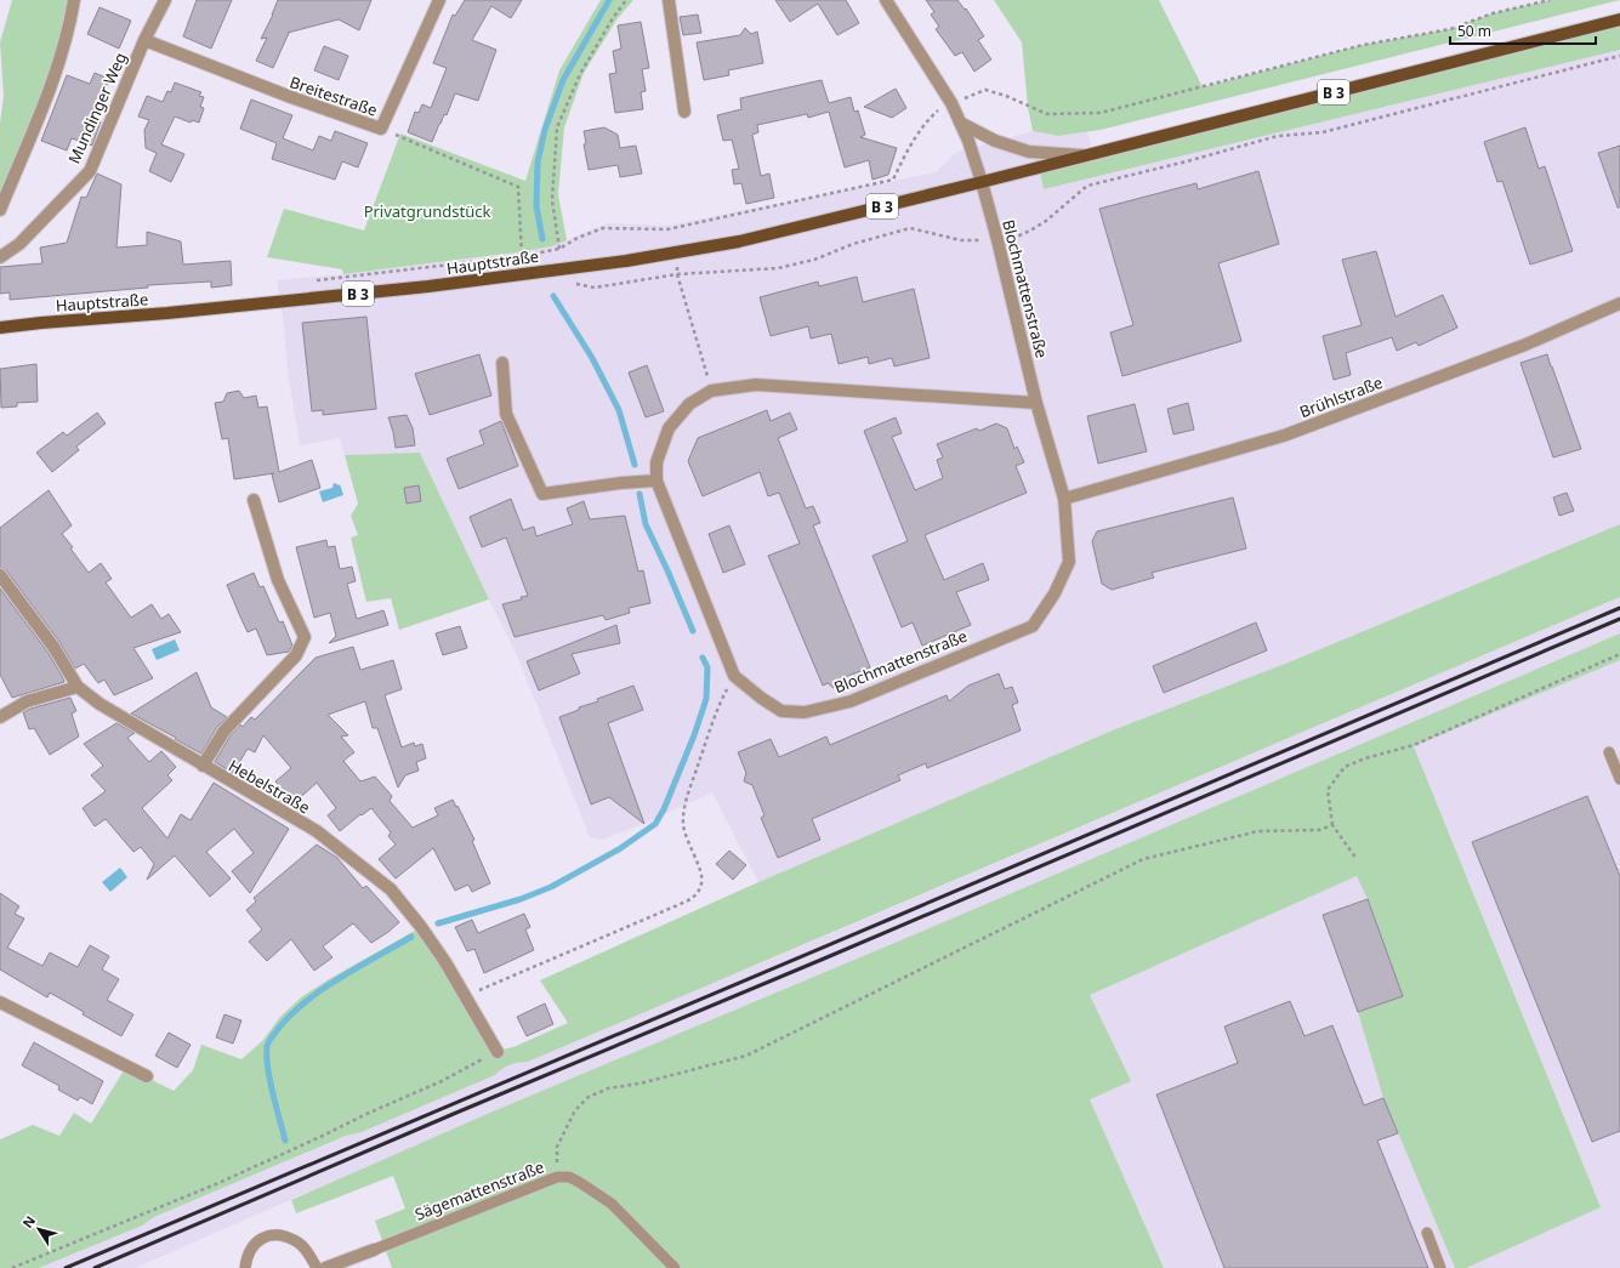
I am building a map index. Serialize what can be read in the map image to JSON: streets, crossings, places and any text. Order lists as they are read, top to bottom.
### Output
{
  "streets": {
    "main road": ["B 3", "Hauptstraße"],
    "street": [
      "Breitestraße",
      "Mundinger Weg",
      "Blochmattenstraße",
      "Brühlstraße",
      "Hebelstraße",
      "Sägemattenstraße"
    ]
  },
  "crossings": [
    ["B 3", "Hauptstraße"],
    ["B 3", "Blochmattenstraße"],
    ["Breitestraße", "Mundinger Weg"],
    ["Hauptstraße", "Blochmattenstraße"],
    ["Blochmattenstraße", "Brühlstraße"]
  ],
  "parks": ["Privatgrundstück"],
  "scale_bar": "50 m",
  "north": "top left"
}
